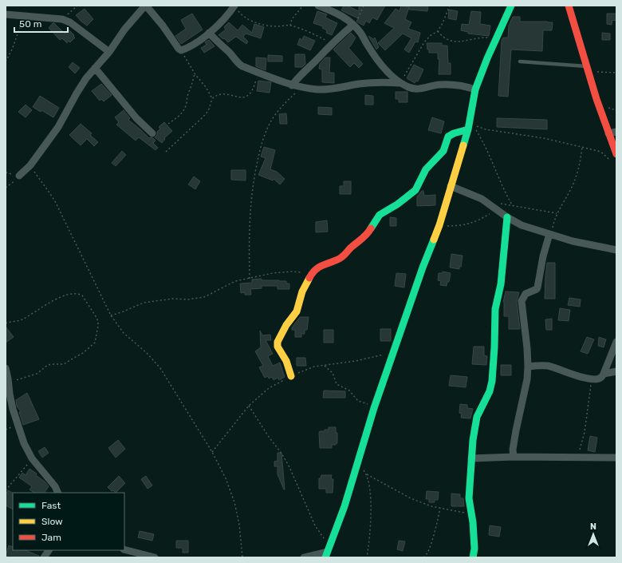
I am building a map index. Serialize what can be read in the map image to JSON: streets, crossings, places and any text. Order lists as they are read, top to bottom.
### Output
{
  "legend": ["Fast", "Slow", "Jam"],
  "scale_bar": "50 m",
  "north": "top"
}
